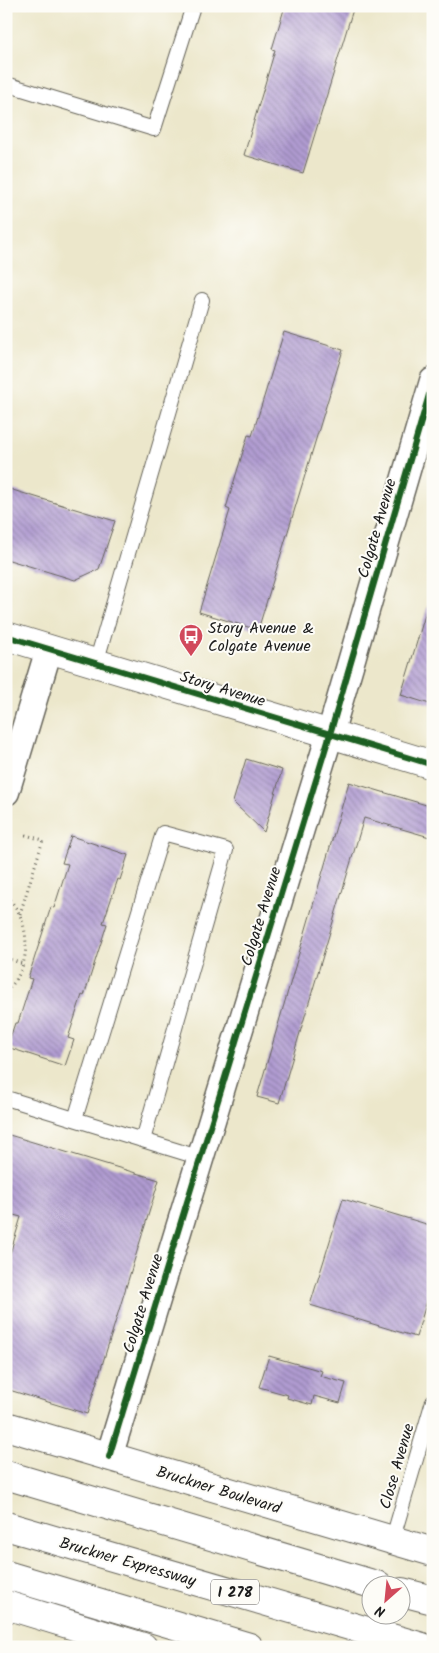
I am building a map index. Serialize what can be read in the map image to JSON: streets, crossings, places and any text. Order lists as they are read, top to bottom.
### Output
{
  "streets": {
    "main road": [
      "Story Avenue",
      "Bruckner Boulevard",
      "Bruckner Expressway",
      "I 278"
    ],
    "street": ["Colgate Avenue"],
    "lane": ["Close Avenue"]
  },
  "crossings": [
    ["Colgate Avenue", "Story Avenue"],
    ["Colgate Avenue", "Bruckner Boulevard"],
    ["Close Avenue", "Bruckner Boulevard"]
  ],
  "places": {
    "bus stop": ["Story Avenue & Colgate Avenue"]
  },
  "north": "bottom left"
}
